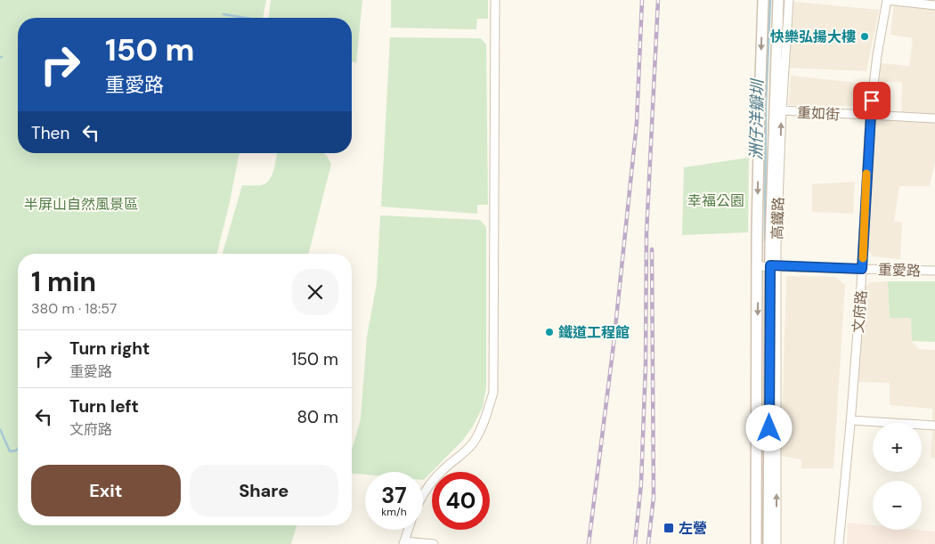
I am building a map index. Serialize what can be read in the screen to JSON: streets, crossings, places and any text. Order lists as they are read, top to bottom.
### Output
{
  "streets": {
    "street": [
      "重如街",
      "高鐵路",
      "重愛路",
      "文府路"
    ]
  },
  "crossings": [
    ["重如街", "高鐵路"],
    ["重如街", "文府路"],
    ["高鐵路", "重愛路"],
    ["重愛路", "文府路"]
  ],
  "water": ["洲仔洋瓣圳"],
  "parks": ["幸福公園", "半屏山自然風景區"],
  "places": {
    "other": ["快樂弘揚大樓", "鐵道工程館"],
    "transit": ["左營"]
  },
  "page": {
    "turn": ["150 m", "重愛路"],
    "then": "Then",
    "heading": ["1 min", "380 m · 18:57"],
    "list": [
      {
        "name": "Turn right",
        "note": "重愛路",
        "value": "150 m"
      },
      {
        "name": "Turn left",
        "note": "文府路",
        "value": "80 m"
      }
    ],
    "map_buttons": ["+", "−"],
    "buttons": ["Exit", "Share"],
    "speed": "37 km/h",
    "limit": "40"
  }
}
